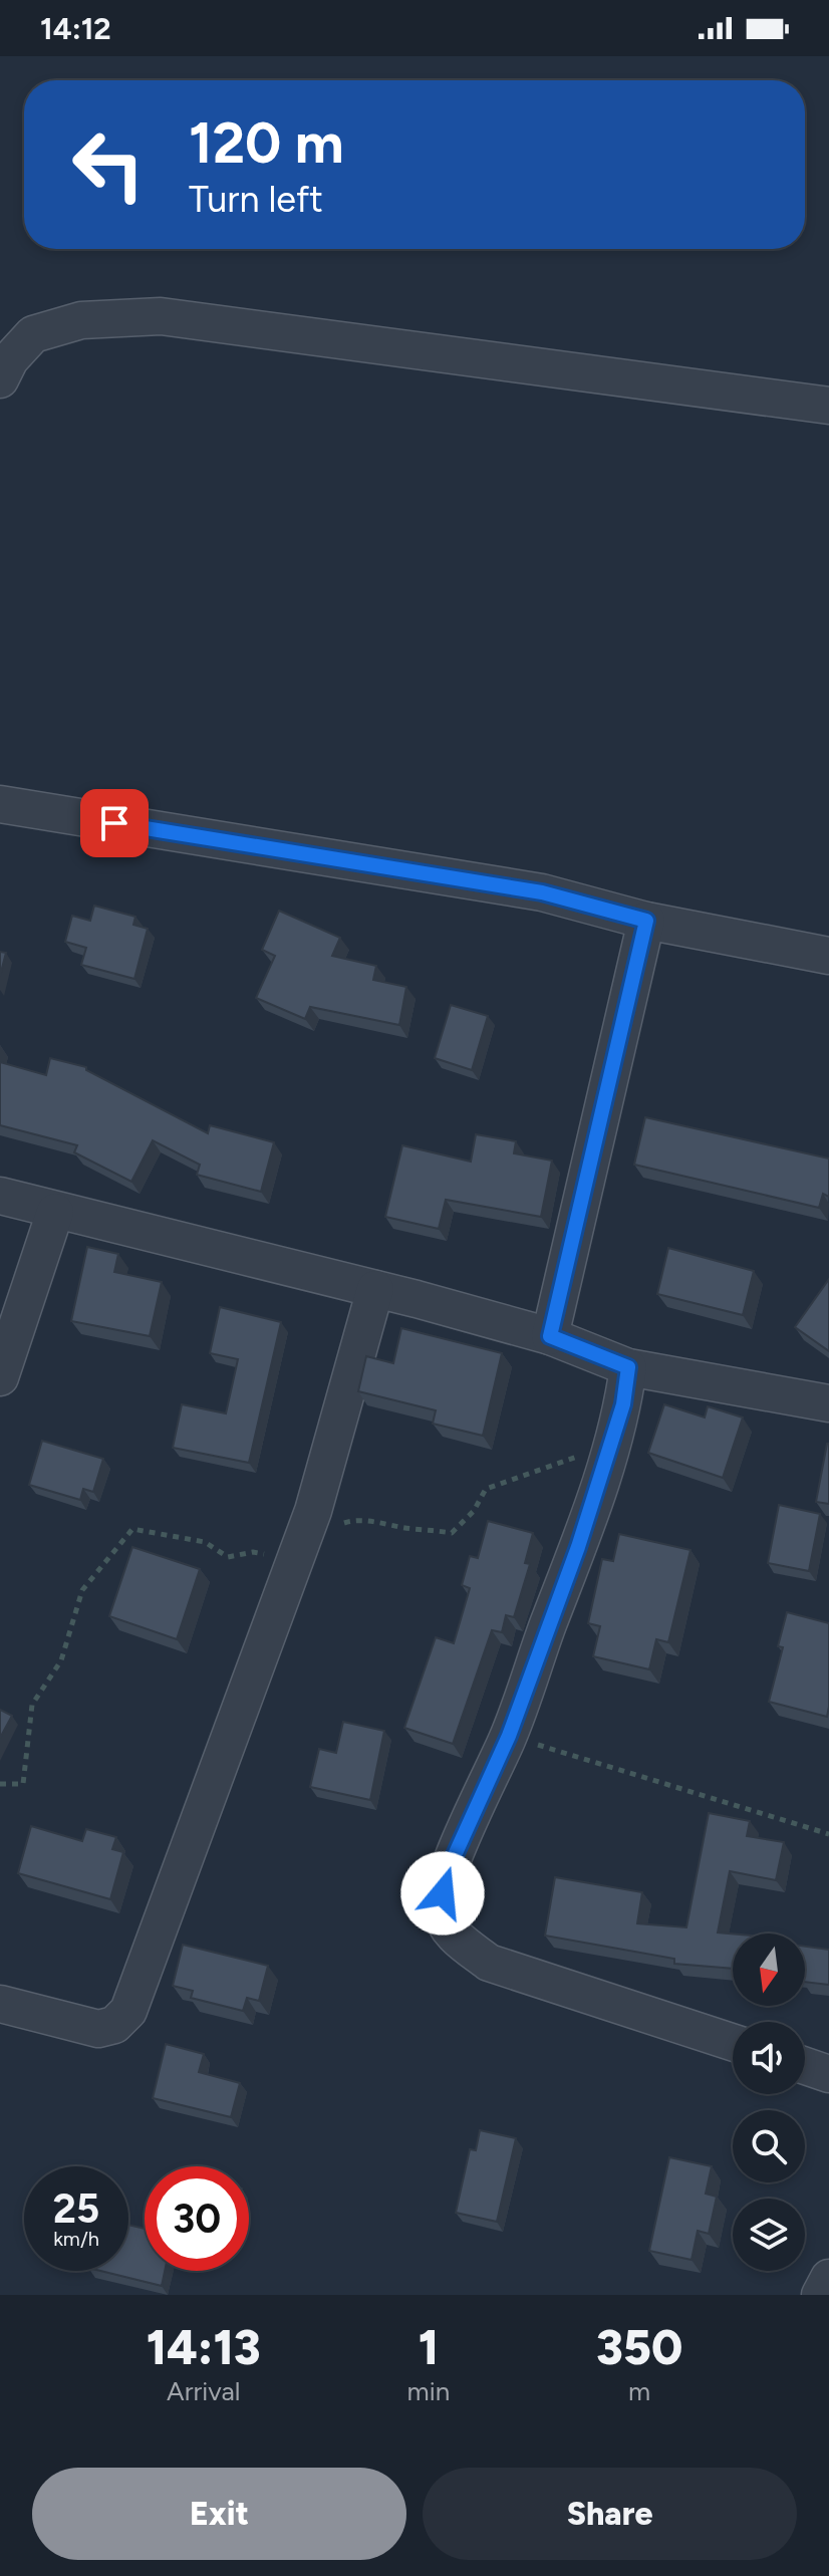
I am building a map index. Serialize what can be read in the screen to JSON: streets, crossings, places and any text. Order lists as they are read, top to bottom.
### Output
{
  "north": "bottom",
  "page": {
    "status": "14:12",
    "turn": ["120 m", "Turn left"],
    "speed": "25 km/h",
    "limit": "30",
    "eta": [
      "14:13",
      "Arrival",
      "1",
      "min",
      "350",
      "m"
    ],
    "buttons": ["Exit", "Share"]
  }
}
